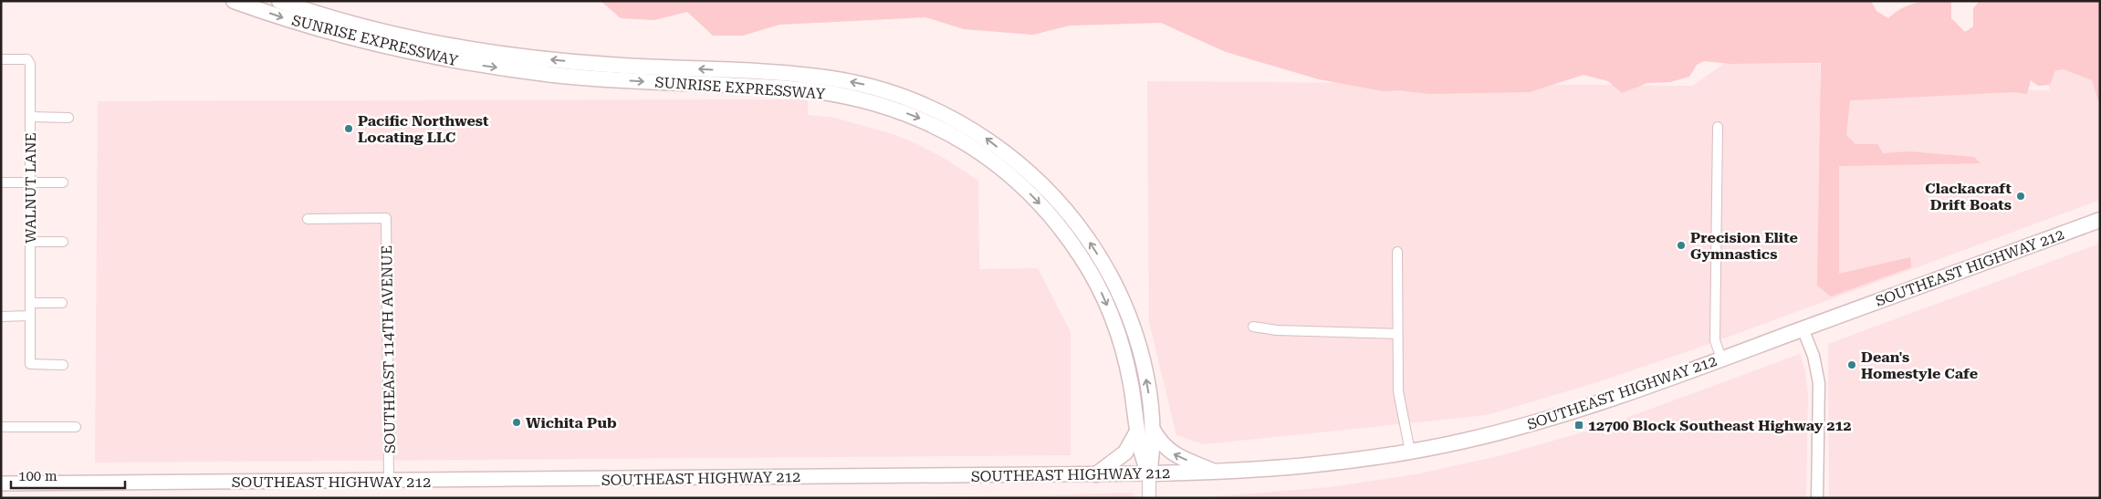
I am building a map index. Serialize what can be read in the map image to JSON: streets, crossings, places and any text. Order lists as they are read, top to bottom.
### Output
{
  "streets": {
    "highway": ["SUNRISE EXPRESSWAY", "SOUTHEAST HIGHWAY 212"],
    "street": ["WALNUT LANE", "SOUTHEAST 114TH AVENUE"]
  },
  "crossings": [
    ["SUNRISE EXPRESSWAY", "SOUTHEAST HIGHWAY 212"],
    ["SOUTHEAST HIGHWAY 212", "SOUTHEAST 114TH AVENUE"]
  ],
  "places": {
    "other": [
      "Pacific Northwest Locating LLC",
      "Clackacraft Drift Boats",
      "Precision Elite Gymnastics",
      "Dean's Homestyle Cafe",
      "Wichita Pub"
    ],
    "transit": ["12700 Block Southeast Highway 212"]
  },
  "scale_bar": "100 m"
}
